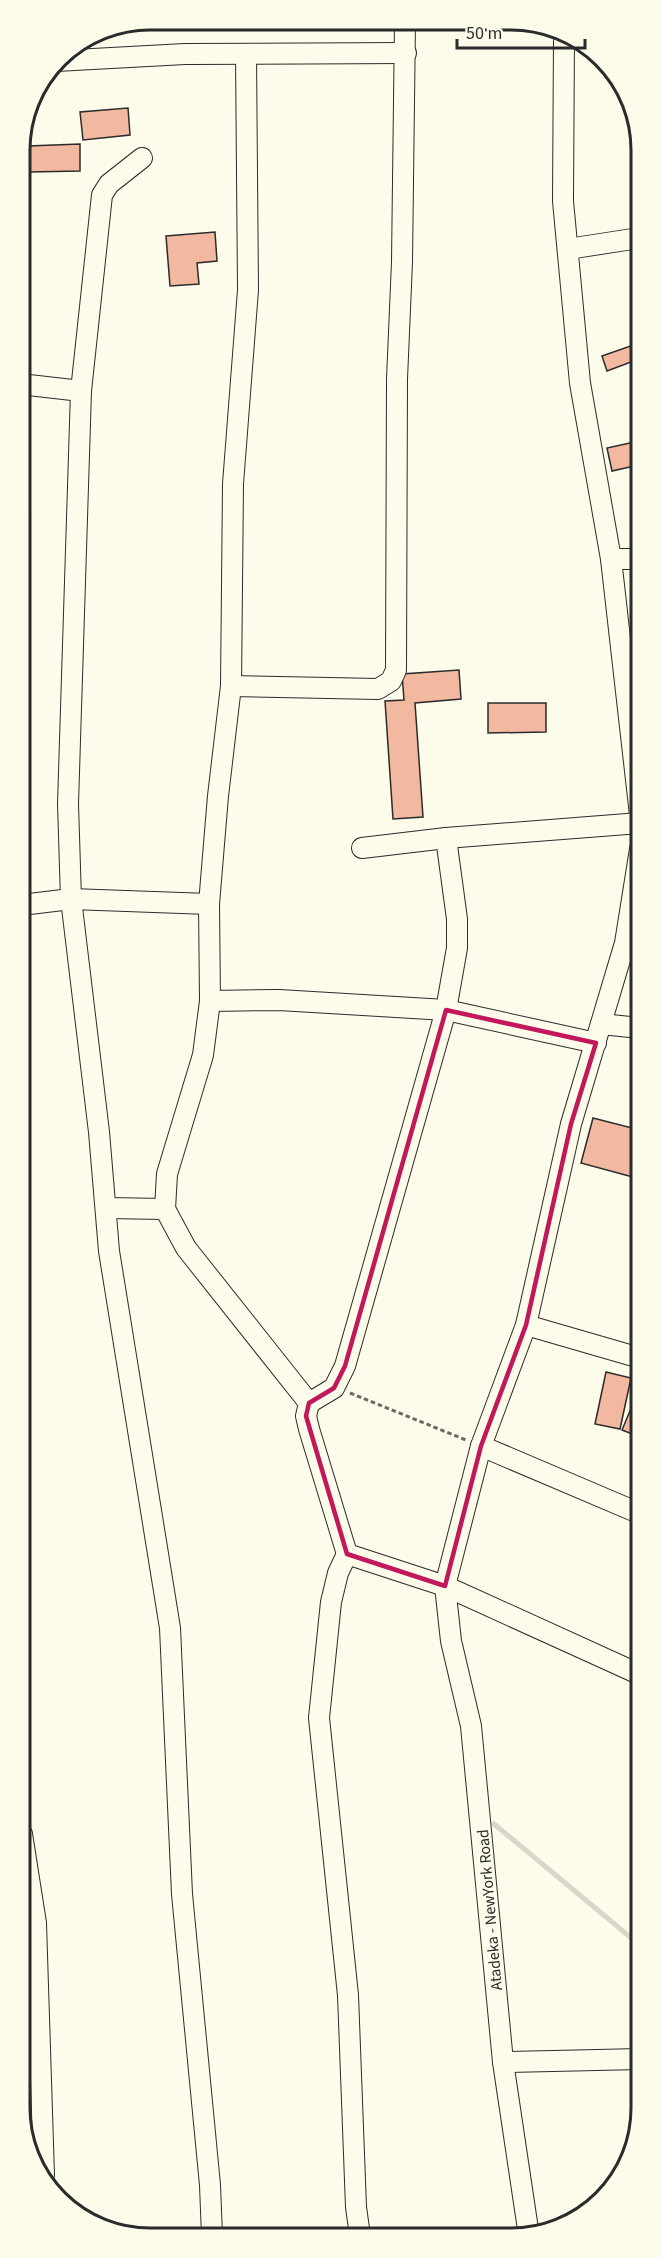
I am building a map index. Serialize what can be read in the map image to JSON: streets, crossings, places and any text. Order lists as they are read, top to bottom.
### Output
{
  "streets": {
    "street": ["Atadeka - NewYork Road"]
  },
  "scale_bar": "50 m"
}
